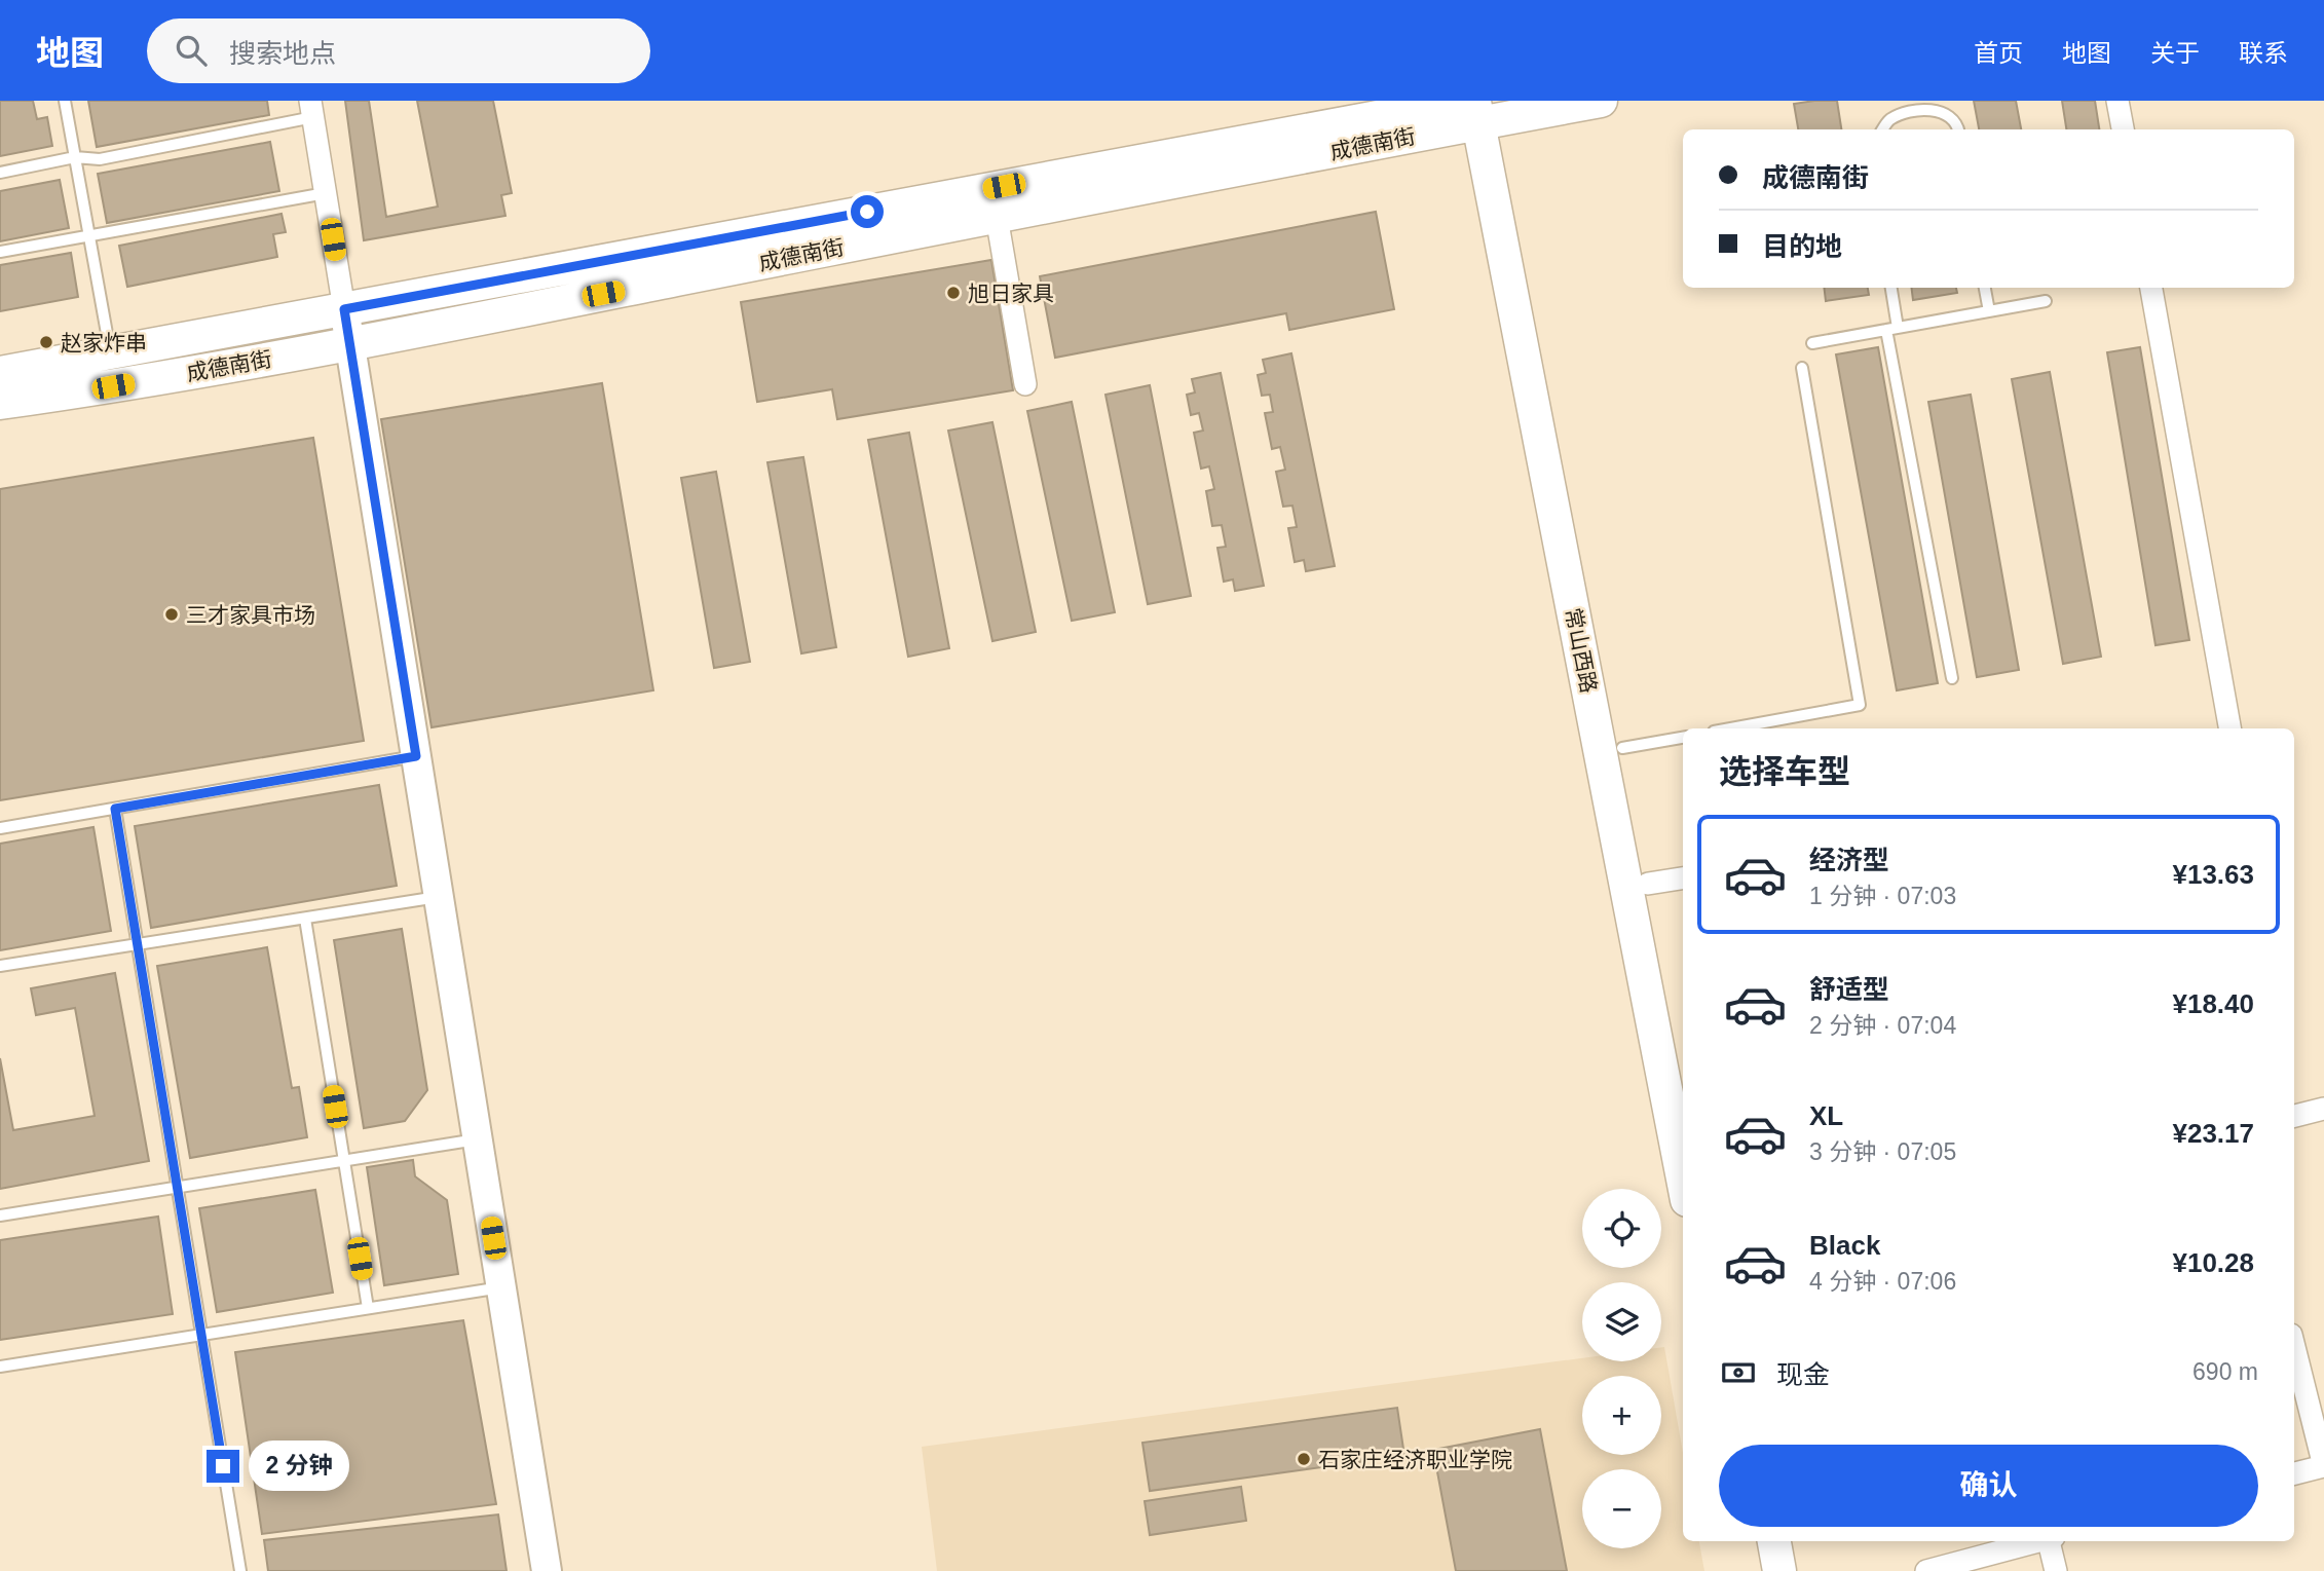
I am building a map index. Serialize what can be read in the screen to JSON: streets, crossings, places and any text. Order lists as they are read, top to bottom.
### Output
{
  "streets": {
    "main road": ["成德南街", "常山西路"]
  },
  "crossings": [
    ["成德南街", "常山西路"]
  ],
  "places": [
    "旭日家具",
    "赵家炸串",
    "三才家具市场",
    "石家庄经济职业学院"
  ],
  "page": {
    "header": "地图",
    "search": "搜索地点",
    "nav": [
      "首页",
      "地图",
      "关于",
      "联系"
    ],
    "banner": ["成德南街", "目的地"],
    "heading": "选择车型",
    "list": [
      {
        "name": "经济型",
        "note": "1 分钟 · 07:03",
        "value": "¥13.63"
      },
      {
        "name": "舒适型",
        "note": "2 分钟 · 07:04",
        "value": "¥18.40"
      },
      {
        "name": "XL",
        "note": "3 分钟 · 07:05",
        "value": "¥23.17"
      },
      {
        "name": "Black",
        "note": "4 分钟 · 07:06",
        "value": "¥10.28"
      }
    ],
    "map_buttons": ["+", "−"],
    "pay": ["现金", "690 m"],
    "buttons": "确认",
    "bubble": "2 分钟"
  }
}
